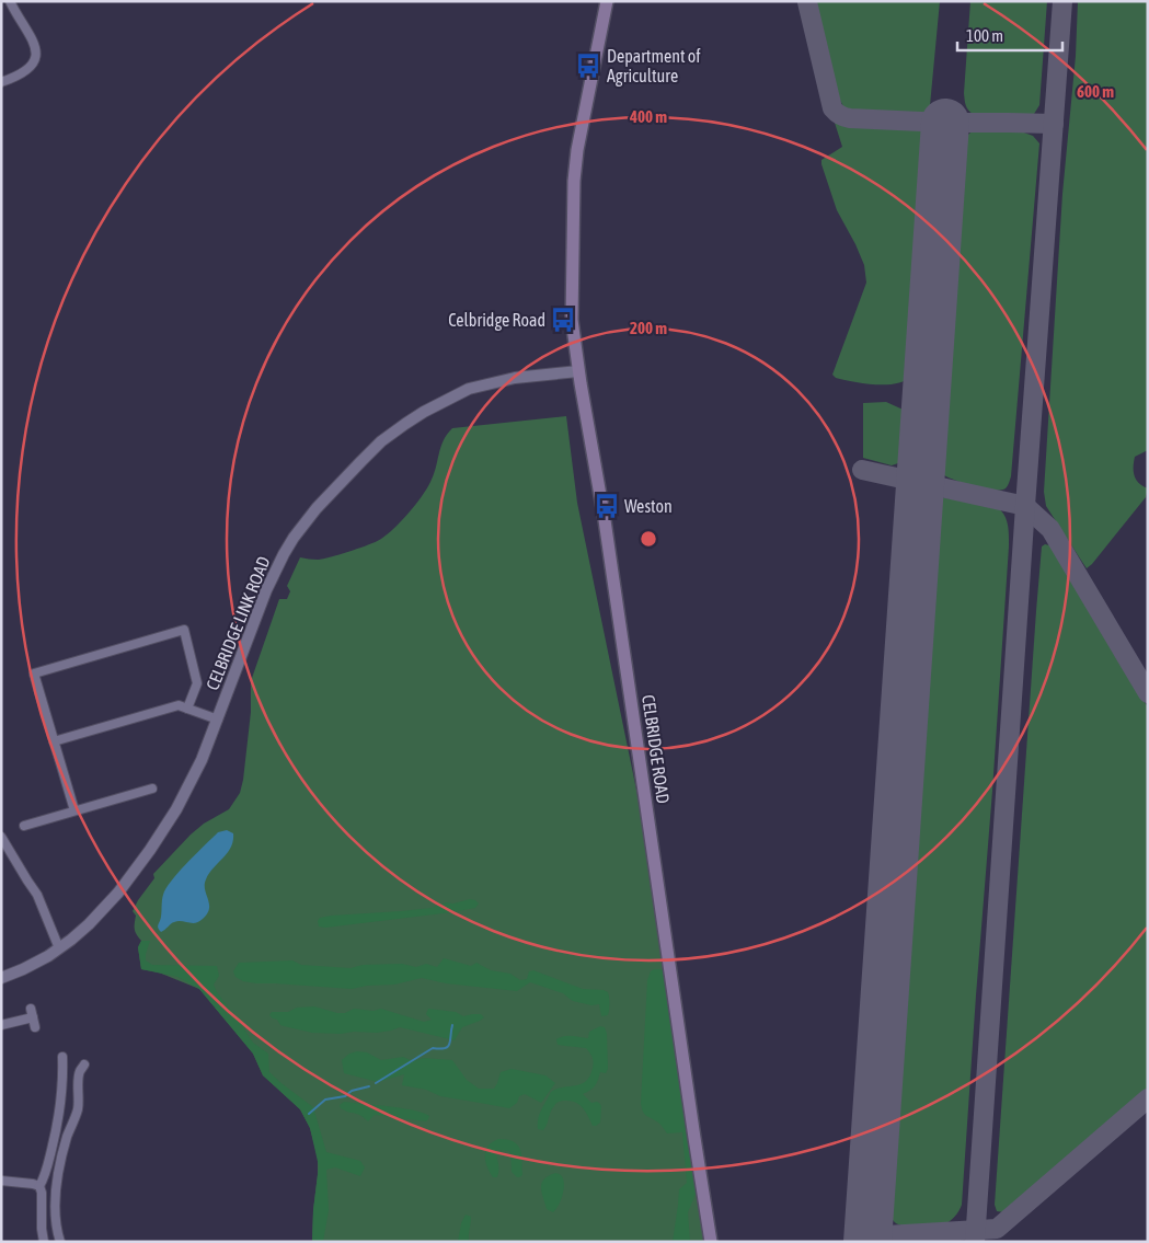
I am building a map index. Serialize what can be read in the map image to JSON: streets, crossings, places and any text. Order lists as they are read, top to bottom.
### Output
{
  "streets": {
    "main road": ["CELBRIDGE ROAD"],
    "street": ["CELBRIDGE LINK ROAD"]
  },
  "crossings": [
    ["CELBRIDGE LINK ROAD", "CELBRIDGE ROAD"]
  ],
  "places": {
    "bus stop": ["Department of Agriculture", "Celbridge Road", "Weston"]
  },
  "scale_bar": "100 m",
  "rings": ["600 m", "400 m", "200 m"]
}
